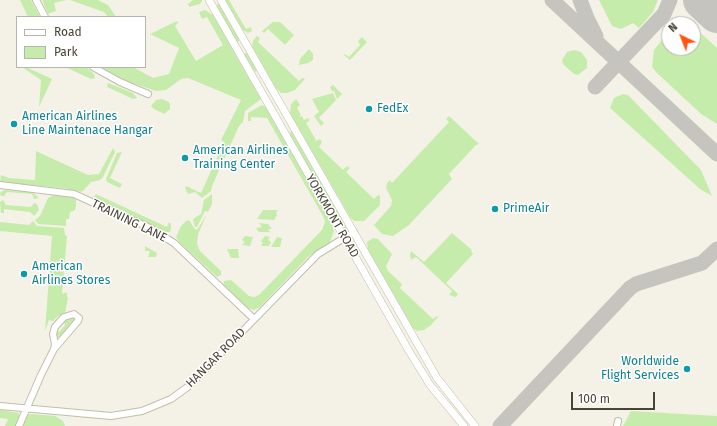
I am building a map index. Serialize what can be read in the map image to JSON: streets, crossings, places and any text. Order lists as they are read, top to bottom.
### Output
{
  "streets": {
    "street": ["YORKMONT ROAD", "TRAINING LANE", "HANGAR ROAD"]
  },
  "crossings": [
    ["YORKMONT ROAD", "HANGAR ROAD"],
    ["TRAINING LANE", "HANGAR ROAD"]
  ],
  "places": [
    "FedEx",
    "American Airlines Line Maintenace Hangar",
    "American Airlines Training Center",
    "PrimeAir",
    "American Airlines Stores",
    "Worldwide Flight Services"
  ],
  "legend": ["Road", "Park"],
  "scale_bar": "100 m",
  "north": "top left"
}
